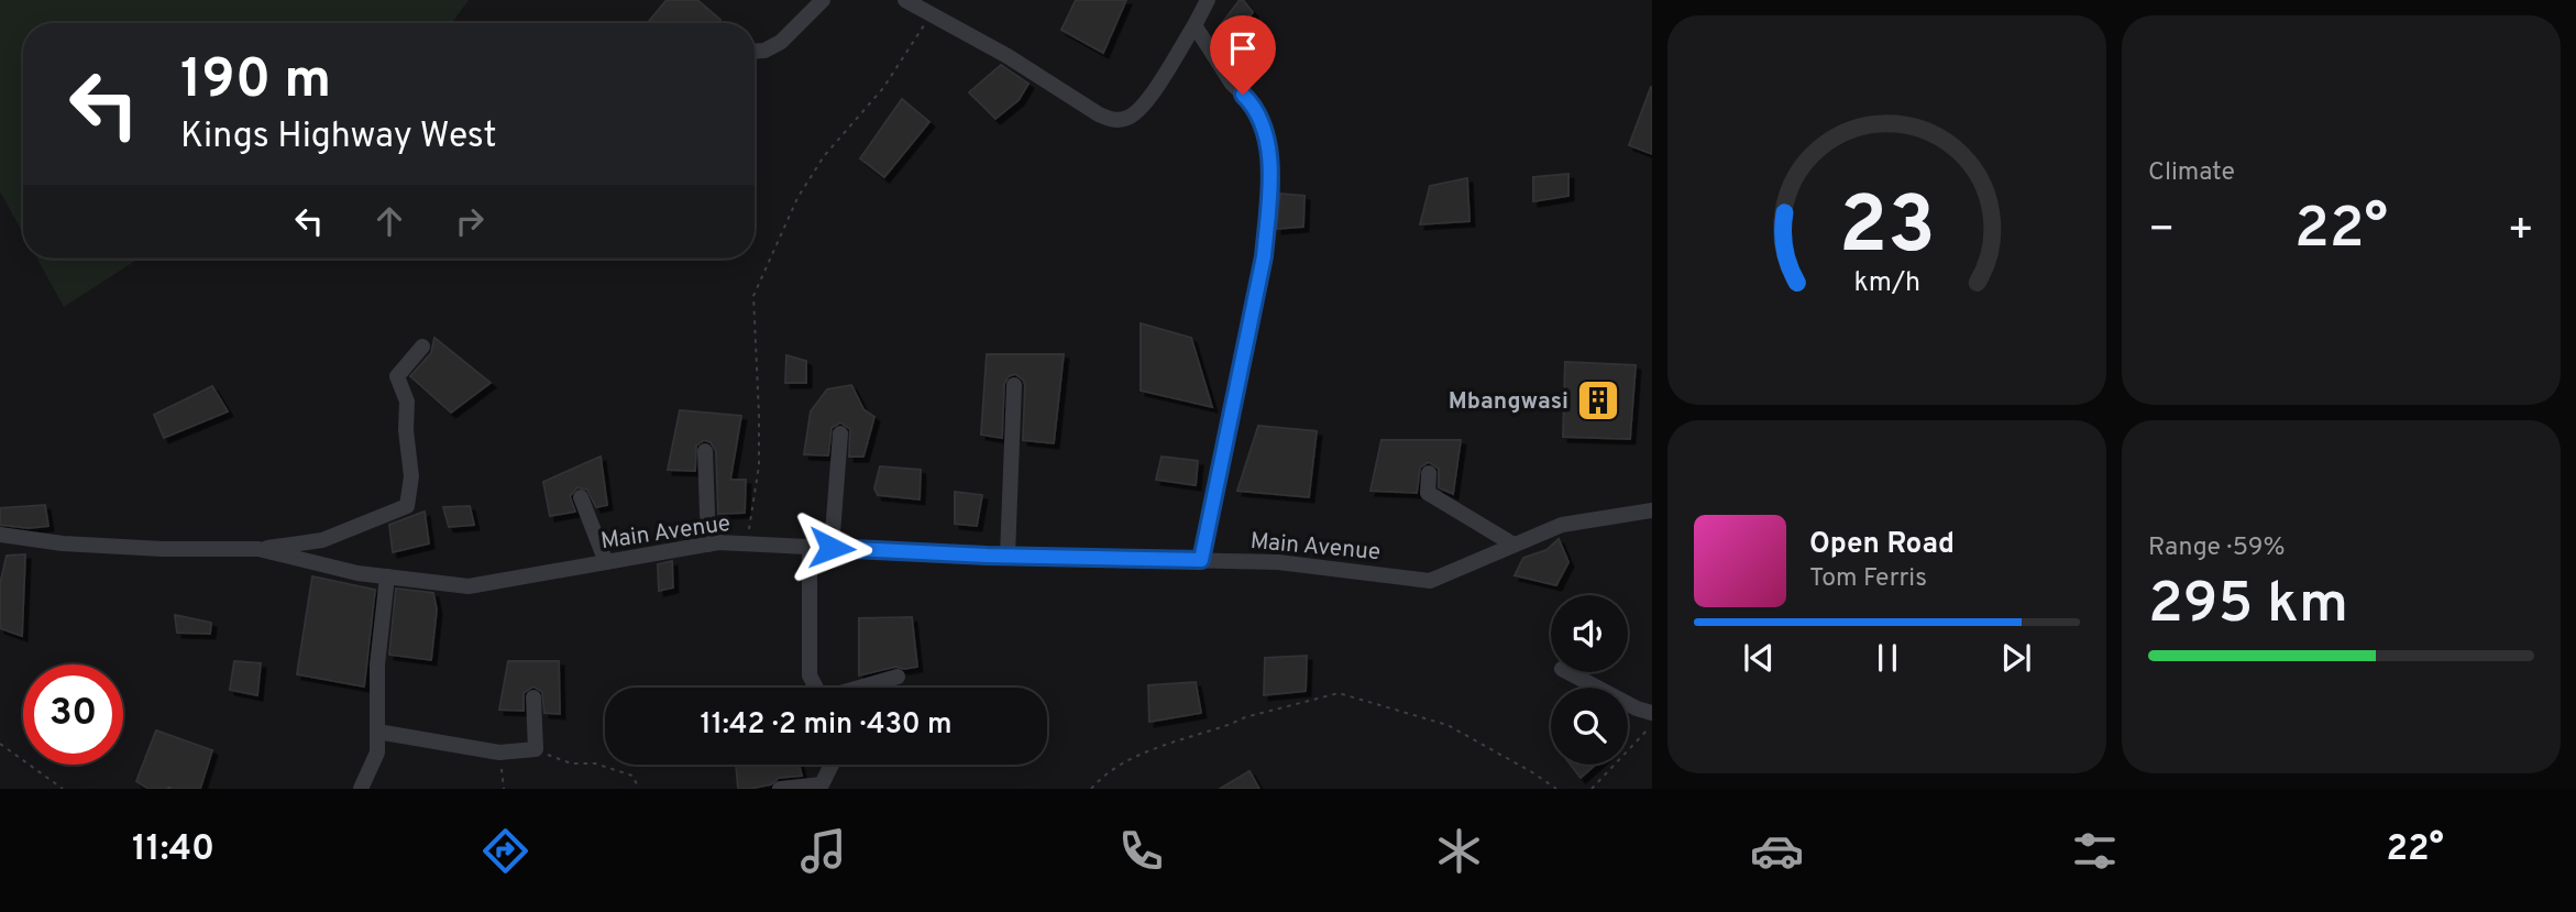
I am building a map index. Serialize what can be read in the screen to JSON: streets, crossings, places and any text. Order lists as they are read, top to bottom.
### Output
{
  "streets": {
    "street": ["Main Avenue"]
  },
  "places": {
    "building": ["Mbangwasi"]
  },
  "page": {
    "tile": [
      "Climate",
      ["Range · 59%", "295 km"]
    ],
    "turn": ["190 m", "Kings Highway West"],
    "heat": ["−", "22°", "+"],
    "song": ["Open Road", "Tom Ferris"],
    "limit": "30",
    "trip": "11:42 · 2 min · 430 m",
    "tabs": ["11:40", "22°"],
    "gauge": ["23", "km/h"]
  }
}
